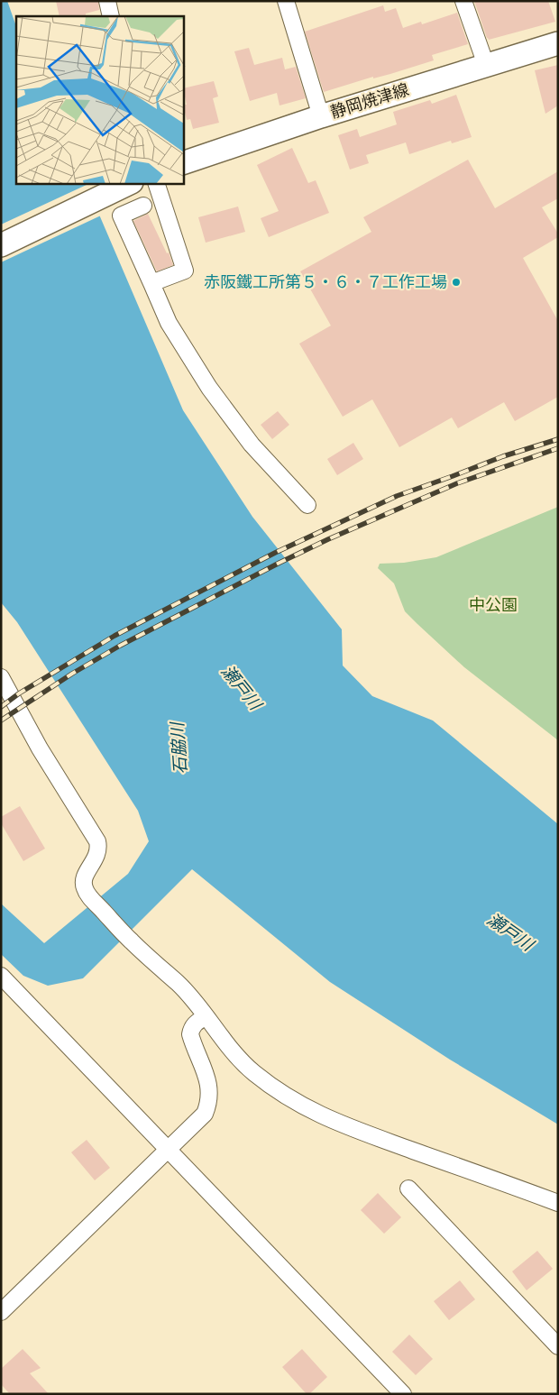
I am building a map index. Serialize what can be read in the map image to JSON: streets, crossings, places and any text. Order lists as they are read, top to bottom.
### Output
{
  "streets": {
    "main road": ["静岡焼津線"]
  },
  "water": ["瀬戸川", "石脇川"],
  "parks": ["中公園"],
  "places": ["赤阪鐵工所第５・６・７工作工場"]
}
